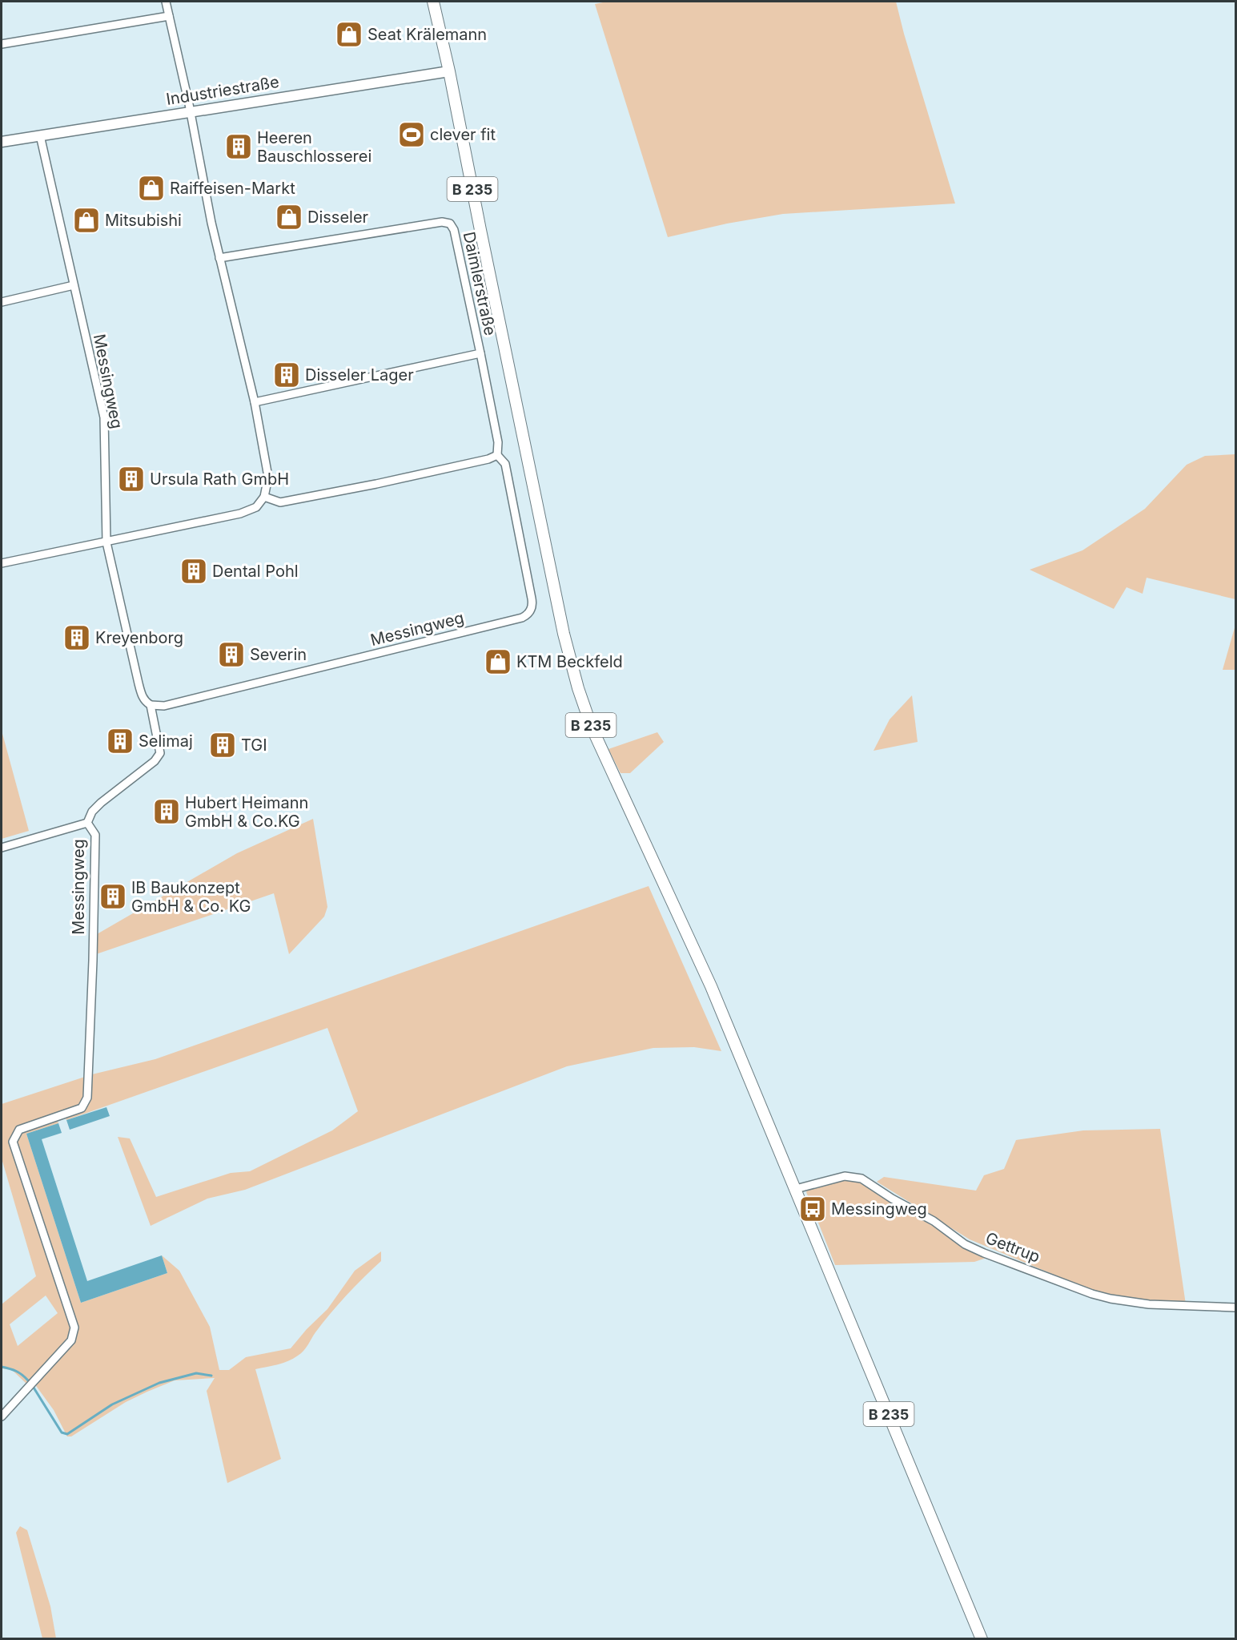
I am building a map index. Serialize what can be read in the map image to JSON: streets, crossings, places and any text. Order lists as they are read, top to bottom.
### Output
{
  "streets": {
    "main road": ["B 235"],
    "street": [
      "Industriestraße",
      "Daimlerstraße",
      "Messingweg",
      "Gettrup"
    ]
  },
  "crossings": [
    ["Industriestraße", "B 235"],
    ["Industriestraße", "Messingweg"],
    ["B 235", "Gettrup"],
    ["Daimlerstraße", "Messingweg"]
  ],
  "places": {
    "shop": [
      "Seat Krälemann",
      "Raiffeisen-Markt",
      "Disseler",
      "Mitsubishi",
      "KTM Beckfeld"
    ],
    "sports": ["clever fit"],
    "building": [
      "Heeren Bauschlosserei",
      "Disseler Lager",
      "Ursula Rath GmbH",
      "Dental Pohl",
      "Kreyenborg",
      "Severin",
      "Selimaj",
      "TGI",
      "Hubert Heimann GmbH & Co.KG",
      "IB Baukonzept GmbH & Co. KG"
    ],
    "bus stop": ["Messingweg"]
  }
}
